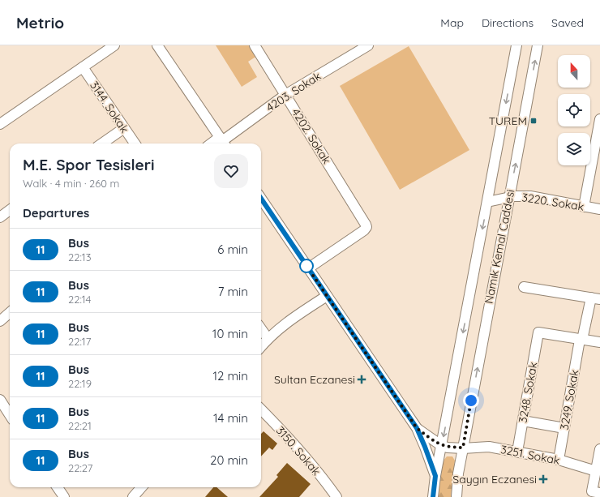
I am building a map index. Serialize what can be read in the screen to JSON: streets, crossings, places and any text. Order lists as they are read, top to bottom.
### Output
{
  "streets": {
    "street": [
      "4203. Sokak",
      "3144. Sokak",
      "4202. Sokak",
      "3220. Sokak",
      "Namık Kemal Caddesi",
      "3248. Sokak",
      "3249. Sokak",
      "3150. Sokak",
      "3251. Sokak"
    ]
  },
  "crossings": [
    ["4203. Sokak", "4202. Sokak"],
    ["3220. Sokak", "Namık Kemal Caddesi"],
    ["Namık Kemal Caddesi", "3251. Sokak"],
    ["3248. Sokak", "3249. Sokak"],
    ["3248. Sokak", "3251. Sokak"],
    ["3249. Sokak", "3251. Sokak"]
  ],
  "places": {
    "transit": ["TUREM"],
    "health": ["Sultan Eczanesi", "Saygın Eczanesi"]
  },
  "lines": ["bus line 11"],
  "north": "top",
  "page": {
    "header": "Metrio",
    "nav": ["Map", "Directions", "Saved"],
    "heading": [
      ["M.E. Spor Tesisleri", "Walk · 4 min · 260 m"],
      "Departures"
    ],
    "list": [
      {
        "mark": "11",
        "name": "Bus",
        "note": "22:13",
        "value": "6 min"
      },
      {
        "mark": "11",
        "name": "Bus",
        "note": "22:14",
        "value": "7 min"
      },
      {
        "mark": "11",
        "name": "Bus",
        "note": "22:17",
        "value": "10 min"
      },
      {
        "mark": "11",
        "name": "Bus",
        "note": "22:19",
        "value": "12 min"
      },
      {
        "mark": "11",
        "name": "Bus",
        "note": "22:21",
        "value": "14 min"
      },
      {
        "mark": "11",
        "name": "Bus",
        "note": "22:27",
        "value": "20 min"
      }
    ]
  }
}
